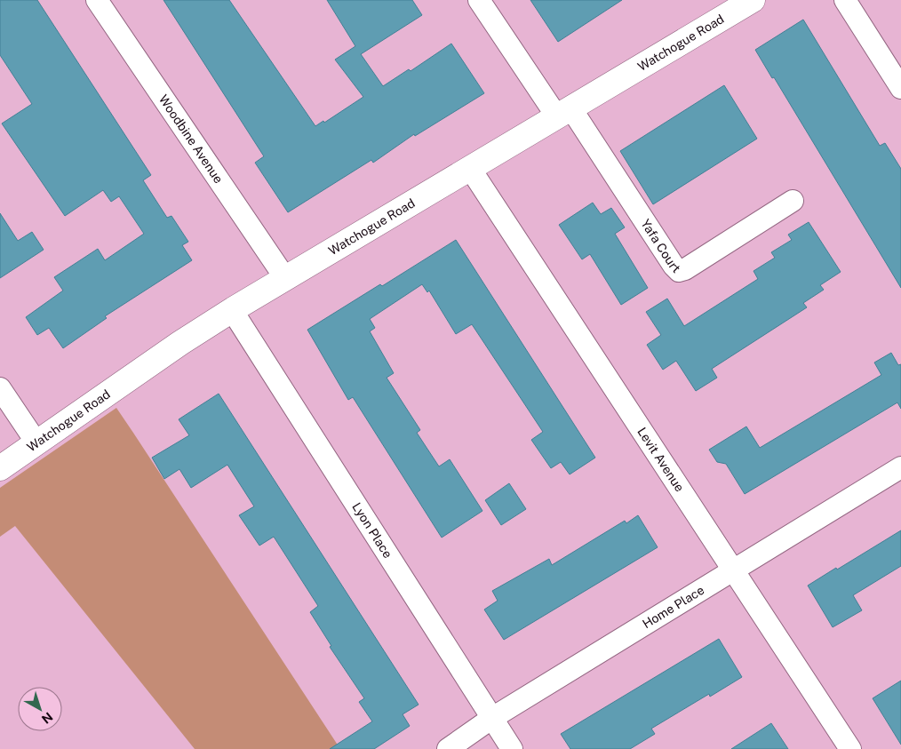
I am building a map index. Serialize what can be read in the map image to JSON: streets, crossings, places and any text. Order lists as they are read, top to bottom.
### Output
{
  "streets": {
    "street": [
      "Watchogue Road",
      "Woodbine Avenue",
      "Yafa Court",
      "Levit Avenue",
      "Lyon Place",
      "Home Place"
    ]
  },
  "crossings": [
    ["Watchogue Road", "Woodbine Avenue"],
    ["Watchogue Road", "Yafa Court"],
    ["Watchogue Road", "Levit Avenue"],
    ["Watchogue Road", "Lyon Place"],
    ["Levit Avenue", "Home Place"],
    ["Lyon Place", "Home Place"]
  ],
  "north": "bottom right"
}
